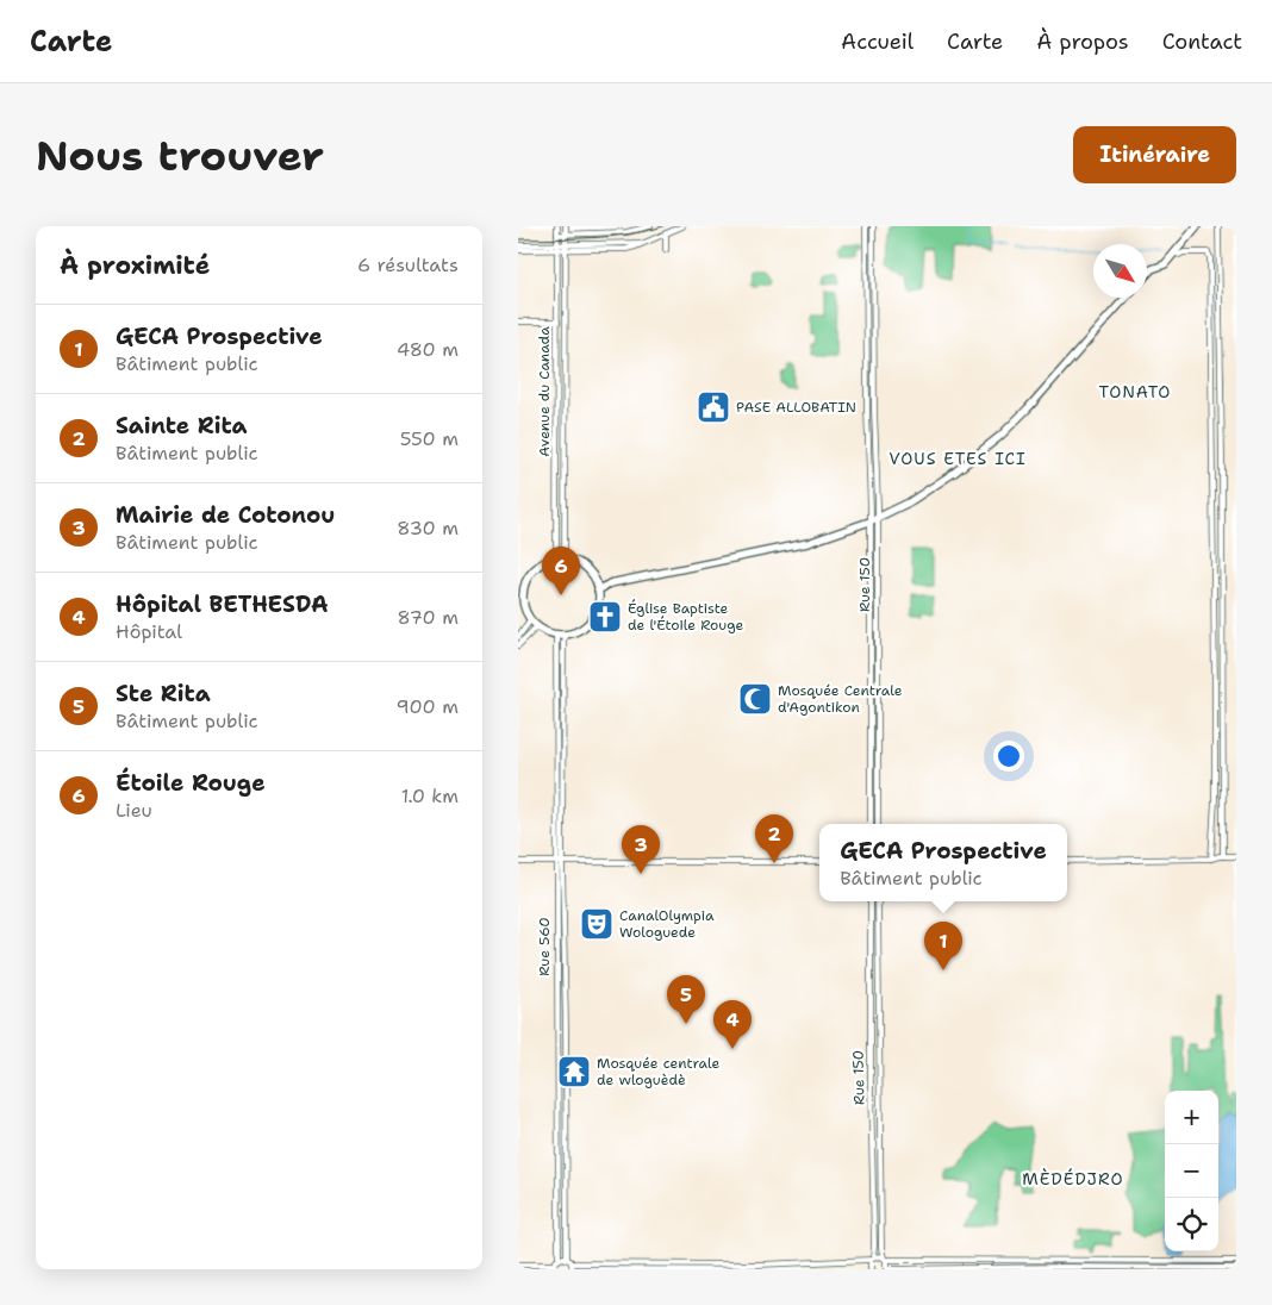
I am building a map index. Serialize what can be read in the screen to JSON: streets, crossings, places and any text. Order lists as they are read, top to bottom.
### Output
{
  "streets": {
    "main road": ["Avenue du Canada", "Rue 150", "Rue 560"]
  },
  "crossings": [
    ["Avenue du Canada", "Rue 560"]
  ],
  "districts": ["TONATO", "VOUS ETES ICI", "MÈDÉDJRO"],
  "places": {
    "public building": ["PASE ALLOBATIN"],
    "church": ["Église Baptiste de l'Étoile Rouge"],
    "mosque": ["Mosquée Centrale d'Agontikon"],
    "theatre": ["CanalOlympia Wologuede"],
    "temple": ["Mosquée centrale de wloguèdè"]
  },
  "north": "bottom right",
  "page": {
    "header": "Carte",
    "nav": [
      "Accueil",
      "Carte",
      "À propos",
      "Contact"
    ],
    "buttons": "Itinéraire",
    "title": "Nous trouver",
    "heading": ["À proximité", "6 résultats"],
    "list": [
      {
        "mark": "1",
        "name": "GECA Prospective",
        "note": "Bâtiment public",
        "value": "480 m"
      },
      {
        "mark": "2",
        "name": "Sainte Rita",
        "note": "Bâtiment public",
        "value": "550 m"
      },
      {
        "mark": "3",
        "name": "Mairie de Cotonou",
        "note": "Bâtiment public",
        "value": "830 m"
      },
      {
        "mark": "4",
        "name": "Hôpital BETHESDA",
        "note": "Hôpital",
        "value": "870 m"
      },
      {
        "mark": "5",
        "name": "Ste Rita",
        "note": "Bâtiment public",
        "value": "900 m"
      },
      {
        "mark": "6",
        "name": "Étoile Rouge",
        "note": "Lieu",
        "value": "1.0 km"
      }
    ],
    "pins": [
      "6",
      "2",
      "3",
      "1",
      "5",
      "4"
    ],
    "popup": ["GECA Prospective", "Bâtiment public"],
    "map_buttons": ["+", "−"]
  }
}
